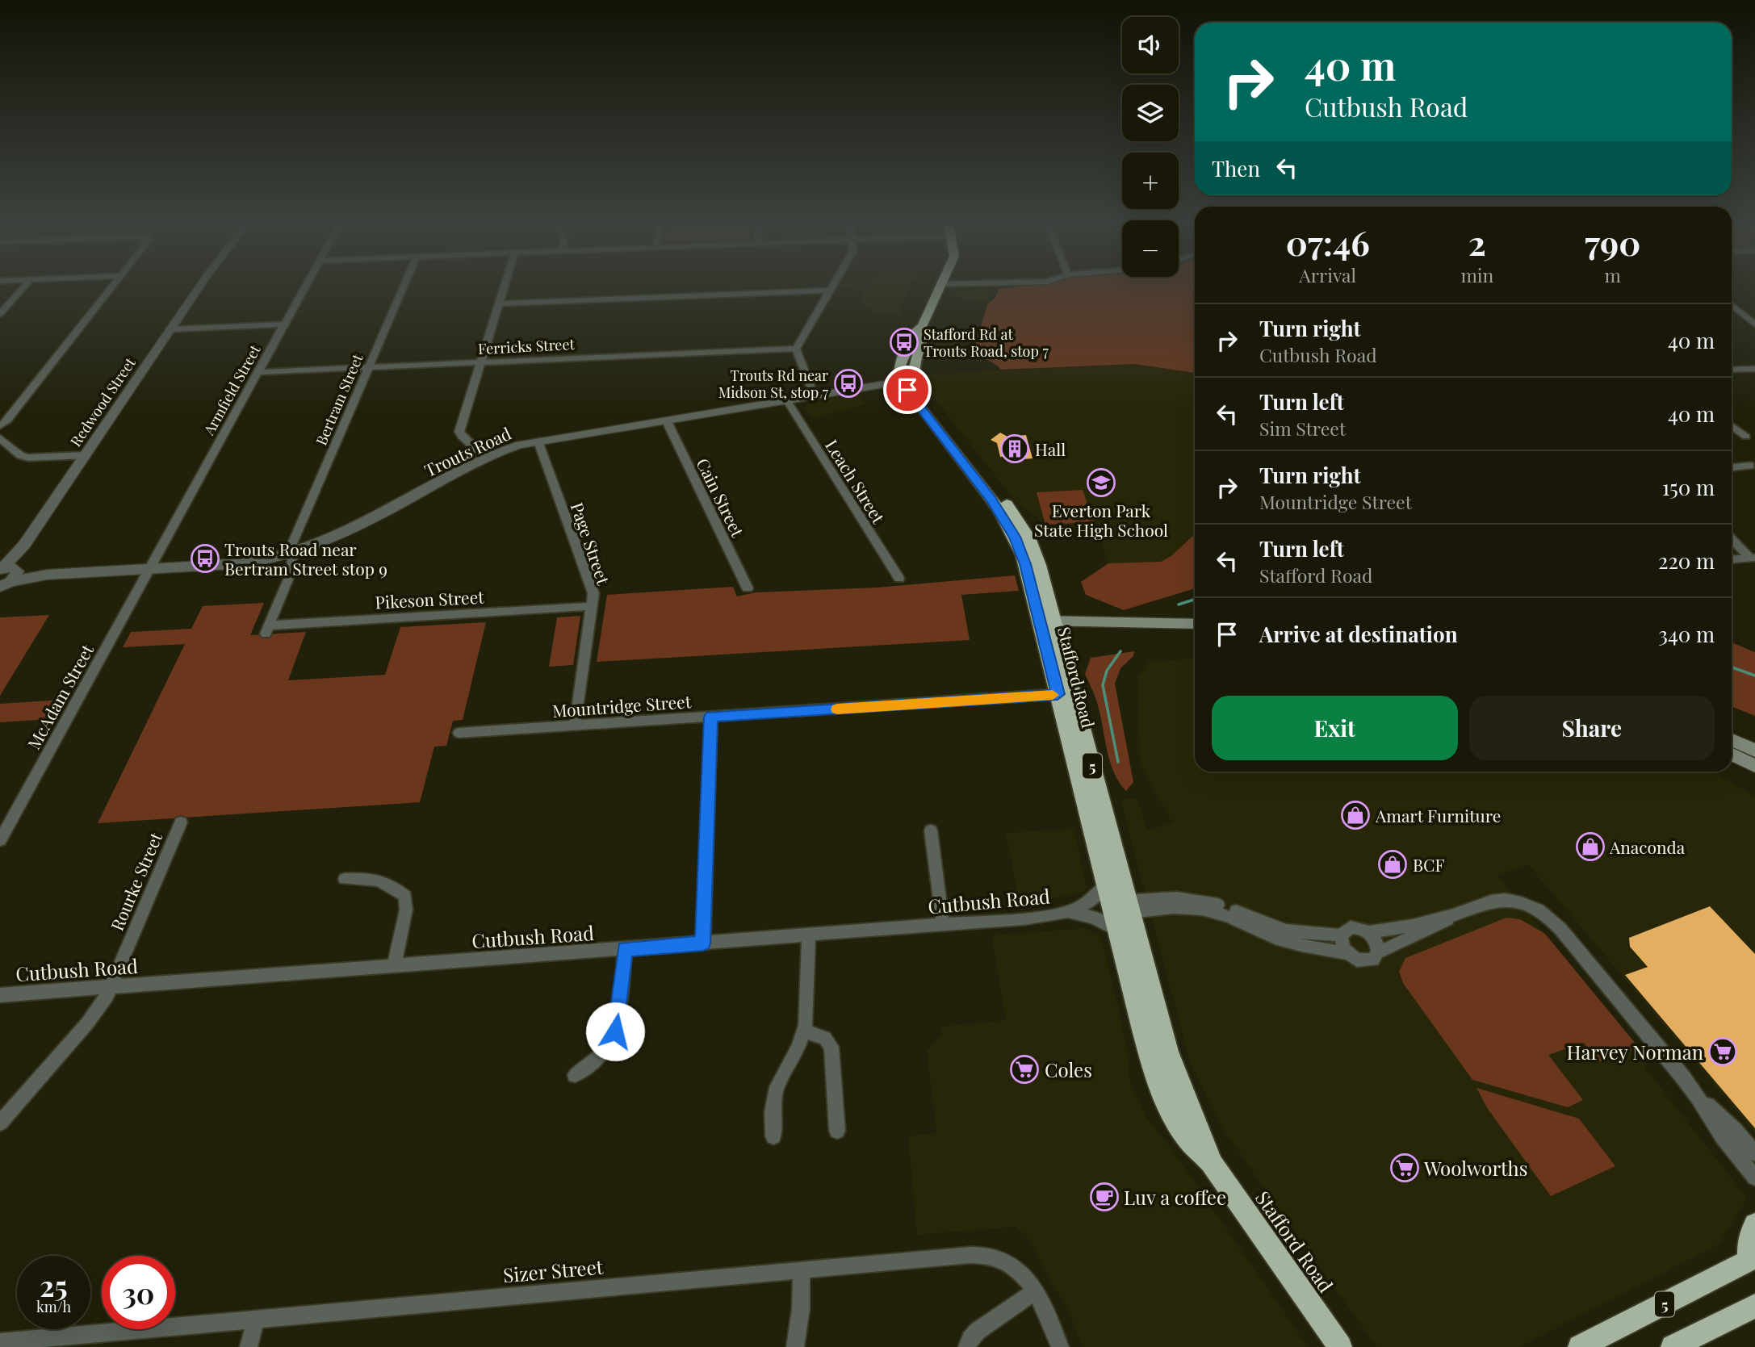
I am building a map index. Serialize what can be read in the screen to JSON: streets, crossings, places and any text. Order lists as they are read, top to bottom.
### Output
{
  "streets": {
    "highway": ["Stafford Road", "5"],
    "street": [
      "Ferricks Street",
      "Armfield Street",
      "Bertram Street",
      "Redwood Street",
      "Trouts Road",
      "Leach Street",
      "Cain Street",
      "Page Street",
      "Pikeson Street",
      "McAdam Street",
      "Mountridge Street",
      "Rourke Street",
      "Cutbush Road",
      "Sizer Street"
    ]
  },
  "crossings": [
    ["Ferricks Street", "Armfield Street"],
    ["Ferricks Street", "Bertram Street"],
    ["Armfield Street", "Trouts Road"],
    ["Armfield Street", "McAdam Street"],
    ["Bertram Street", "Trouts Road"],
    ["Bertram Street", "Pikeson Street"],
    ["Redwood Street", "Trouts Road"],
    ["Trouts Road", "Leach Street"],
    ["Trouts Road", "Cain Street"],
    ["Trouts Road", "Page Street"],
    ["Trouts Road", "Pikeson Street"],
    ["Trouts Road", "Stafford Road"],
    ["Trouts Road", "McAdam Street"],
    ["Page Street", "Pikeson Street"],
    ["Page Street", "Mountridge Street"],
    ["Stafford Road", "Mountridge Street"],
    ["Stafford Road", "Cutbush Road"],
    ["Rourke Street", "Cutbush Road"]
  ],
  "places": {
    "bus stop": ["Stafford Rd at Trouts Road, stop 7", "Trouts Rd near Midson St, stop 7", "Trouts Road near Bertram Street stop 9"],
    "building": ["Hall"],
    "school or university": ["Everton Park State High School"],
    "shop": ["Amart Furniture", "Anaconda", "BCF"],
    "supermarket": ["Harvey Norman", "Coles", "Woolworths"],
    "cafe": ["Luv a coffee"]
  },
  "page": {
    "map_buttons": ["+", "−"],
    "turn": ["40 m", "Cutbush Road"],
    "then": "Then",
    "eta": [
      "07:46",
      "Arrival",
      "2",
      "min",
      "790",
      "m"
    ],
    "list": [
      {
        "name": "Turn right",
        "note": "Cutbush Road",
        "value": "40 m"
      },
      {
        "name": "Turn left",
        "note": "Sim Street",
        "value": "40 m"
      },
      {
        "name": "Turn right",
        "note": "Mountridge Street",
        "value": "150 m"
      },
      {
        "name": "Turn left",
        "note": "Stafford Road",
        "value": "220 m"
      },
      {
        "name": "Arrive at destination",
        "value": "340 m"
      }
    ],
    "buttons": ["Exit", "Share"],
    "speed": "25 km/h",
    "limit": "30"
  }
}
